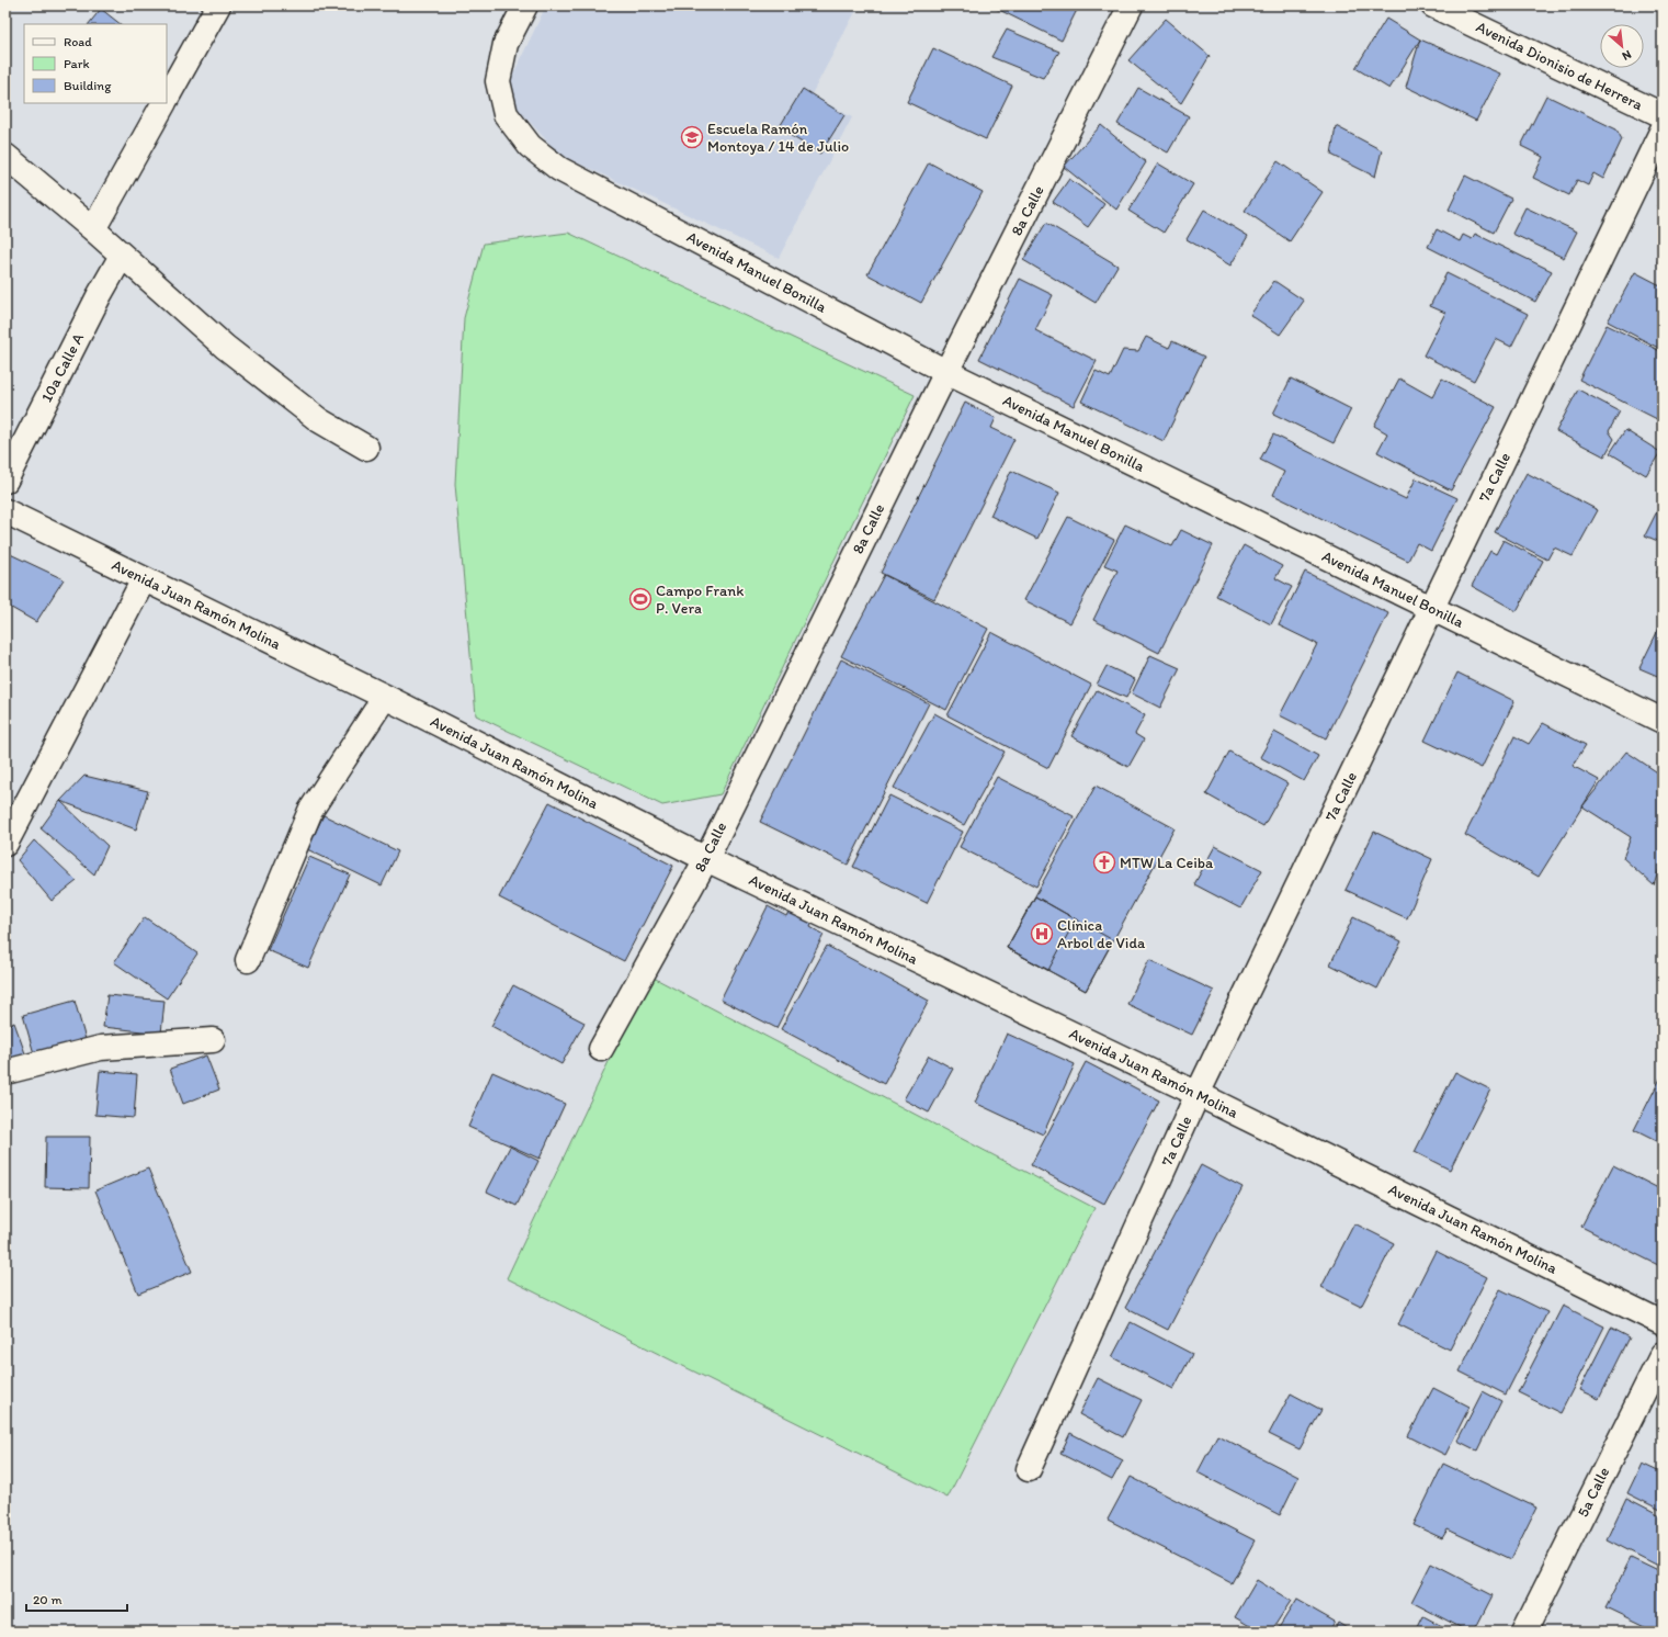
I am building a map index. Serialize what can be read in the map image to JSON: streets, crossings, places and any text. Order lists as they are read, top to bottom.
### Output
{
  "streets": {
    "street": [
      "Avenida Dionisio de Herrera",
      "8a Calle",
      "Avenida Manuel Bonilla",
      "10a Calle A",
      "7a Calle",
      "Avenida Juan Ramón Molina",
      "5a Calle"
    ]
  },
  "crossings": [
    ["8a Calle", "Avenida Manuel Bonilla"],
    ["8a Calle", "Avenida Juan Ramón Molina"],
    ["Avenida Manuel Bonilla", "7a Calle"],
    ["7a Calle", "Avenida Juan Ramón Molina"]
  ],
  "places": {
    "school or university": ["Escuela Ramón Montoya / 14 de Julio"],
    "sports": ["Campo Frank P. Vera"],
    "church": ["MTW La Ceiba"],
    "hospital": ["Clínica Arbol de Vida"]
  },
  "legend": ["Road", "Park", "Building"],
  "scale_bar": "20 m",
  "north": "bottom right"
}
